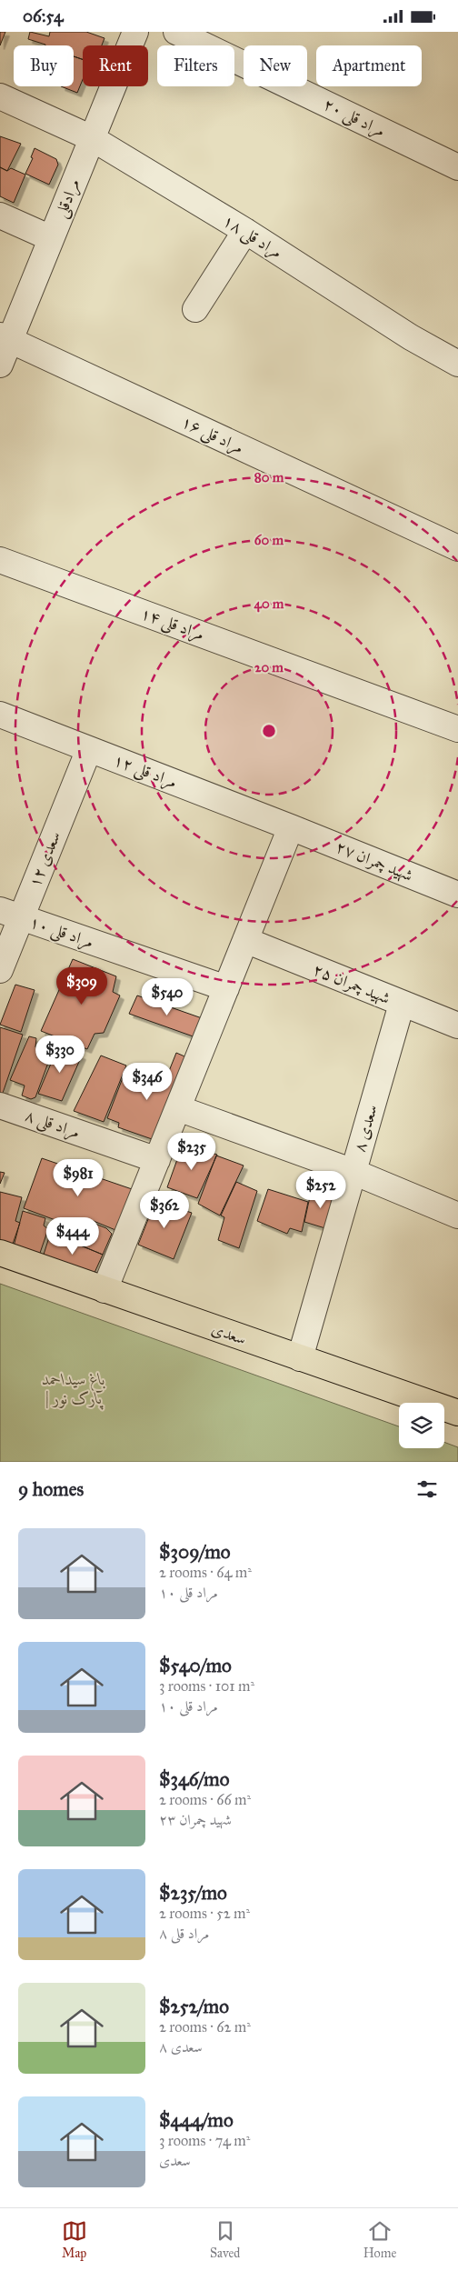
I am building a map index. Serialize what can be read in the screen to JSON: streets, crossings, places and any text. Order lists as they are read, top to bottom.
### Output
{
  "streets": {
    "main road": ["سعدی"],
    "street": [
      "مراد قلی ۲۰",
      "مرادقلی",
      "مراد قلی ۱۸",
      "مراد قلی ۱۶",
      "مراد قلی ۱۴",
      "مراد قلی ۱۲",
      "سعدی ۱۲",
      "شهید چمران ۲۷",
      "مراد قلی ۱۰",
      "شهید چمران ۲۵",
      "مراد قلی ۸",
      "سعدی ۸"
    ]
  },
  "crossings": [
    ["مرادقلی", "مراد قلی ۱۸"],
    ["مرادقلی", "مراد قلی ۱۶"],
    ["مراد قلی ۱۲", "سعدی ۱۲"],
    ["مراد قلی ۱۲", "شهید چمران ۲۷"],
    ["سعدی ۱۲", "مراد قلی ۱۰"],
    ["شهید چمران ۲۵", "سعدی ۸"],
    ["سعدی ۸", "سعدی"]
  ],
  "parks": ["باغ سیداحمد | پارک نور"],
  "page": {
    "status": "06:54",
    "chip": [
      "Buy",
      "Rent",
      "Filters",
      "New",
      "Apartment"
    ],
    "price": [
      "$309",
      "$540",
      "$330",
      "$346",
      "$235",
      "$981",
      "$252",
      "$362",
      "$444"
    ],
    "heading": "9 homes",
    "list": [
      {
        "name": "$309/mo",
        "note": "2 rooms · 64 m² · مراد قلی ۱۰"
      },
      {
        "name": "$540/mo",
        "note": "3 rooms · 101 m² · مراد قلی ۱۰"
      },
      {
        "name": "$346/mo",
        "note": "2 rooms · 66 m² · شهید چمران ۲۳"
      },
      {
        "name": "$235/mo",
        "note": "2 rooms · 52 m² · مراد قلی ۸"
      },
      {
        "name": "$252/mo",
        "note": "2 rooms · 62 m² · سعدی ۸"
      },
      {
        "name": "$444/mo",
        "note": "3 rooms · 74 m² · سعدی"
      }
    ],
    "tabs": ["Map", "Saved", "Home"]
  },
  "rings": [
    "80 m",
    "60 m",
    "40 m",
    "20 m"
  ]
}
